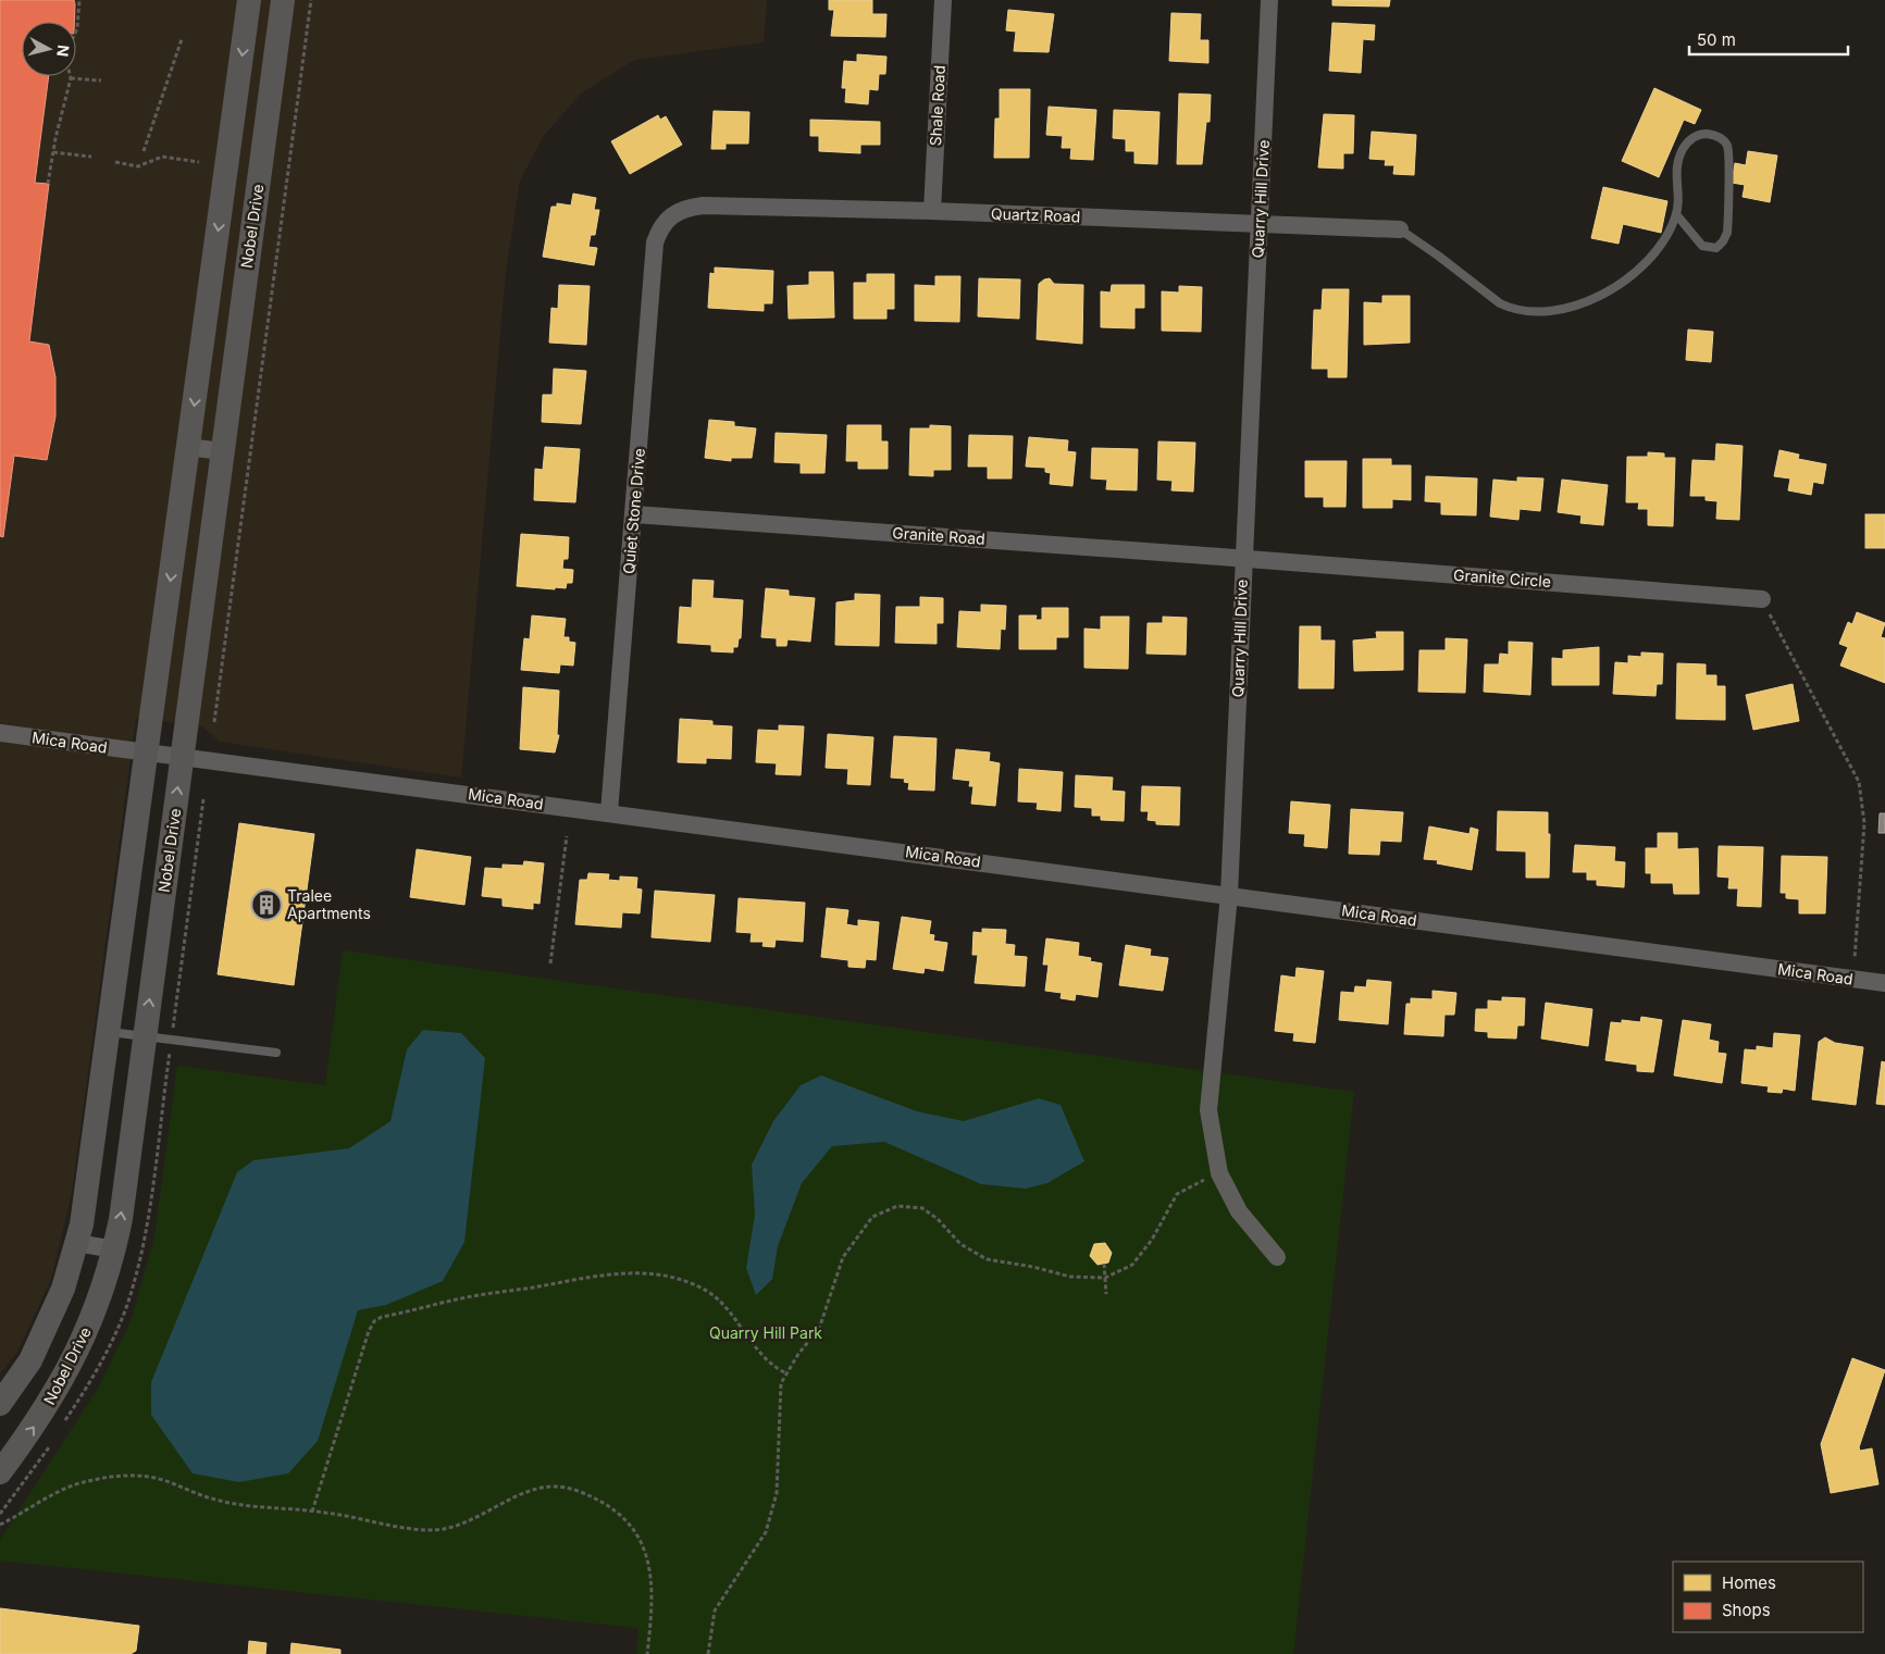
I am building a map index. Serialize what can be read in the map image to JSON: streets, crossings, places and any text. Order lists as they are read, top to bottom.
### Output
{
  "streets": {
    "street": [
      "Shale Road",
      "Quarry Hill Drive",
      "Quartz Road",
      "Nobel Drive",
      "Quiet Stone Drive",
      "Granite Road",
      "Granite Circle",
      "Mica Road"
    ]
  },
  "crossings": [
    ["Shale Road", "Quartz Road"],
    ["Quarry Hill Drive", "Quartz Road"],
    ["Quarry Hill Drive", "Granite Road"],
    ["Quarry Hill Drive", "Granite Circle"],
    ["Quarry Hill Drive", "Mica Road"],
    ["Quartz Road", "Quiet Stone Drive"],
    ["Nobel Drive", "Mica Road"],
    ["Quiet Stone Drive", "Granite Road"],
    ["Quiet Stone Drive", "Mica Road"],
    ["Granite Road", "Granite Circle"]
  ],
  "parks": ["Quarry Hill Park"],
  "places": {
    "building": ["Tralee Apartments"]
  },
  "legend": ["Homes", "Shops"],
  "scale_bar": "50 m",
  "north": "right"
}
